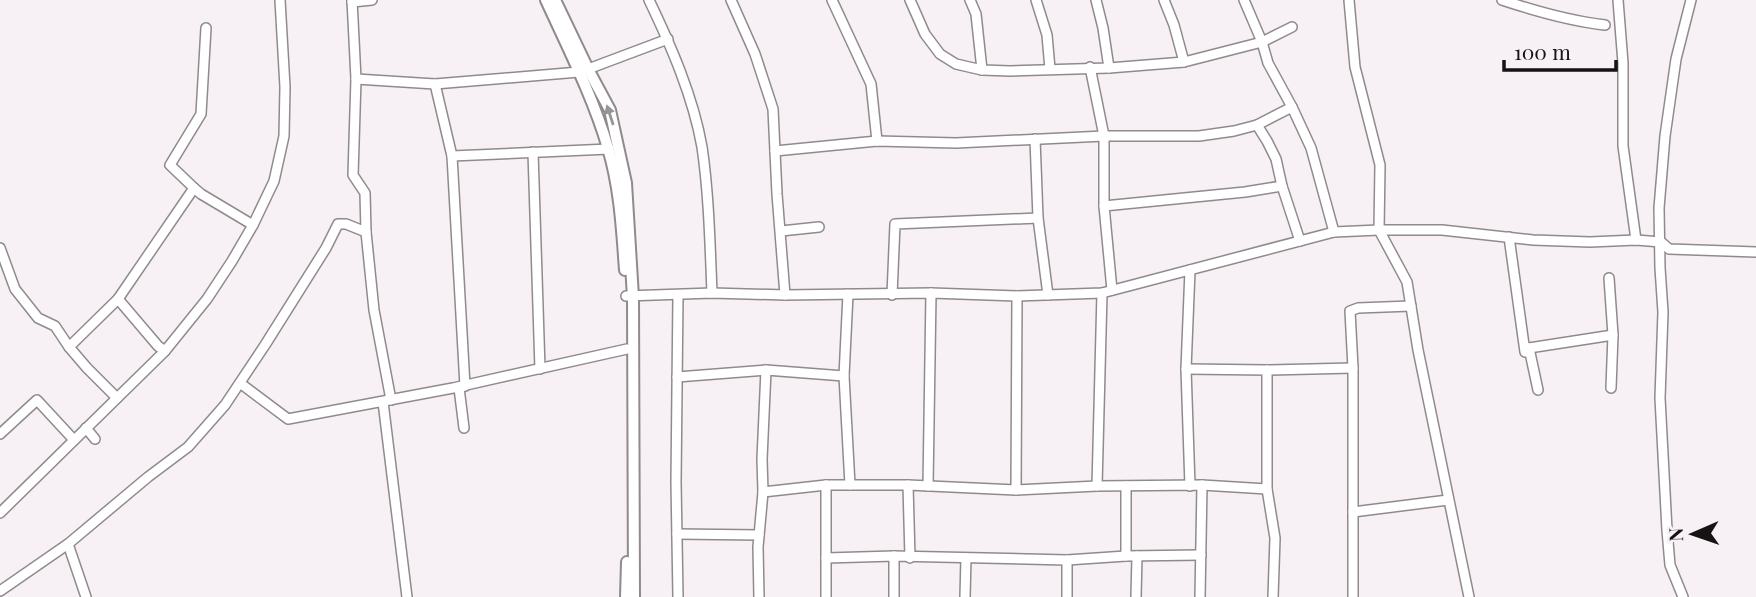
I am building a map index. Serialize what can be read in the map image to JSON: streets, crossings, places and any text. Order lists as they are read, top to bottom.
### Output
{
  "scale_bar": "100 m",
  "north": "left"
}
